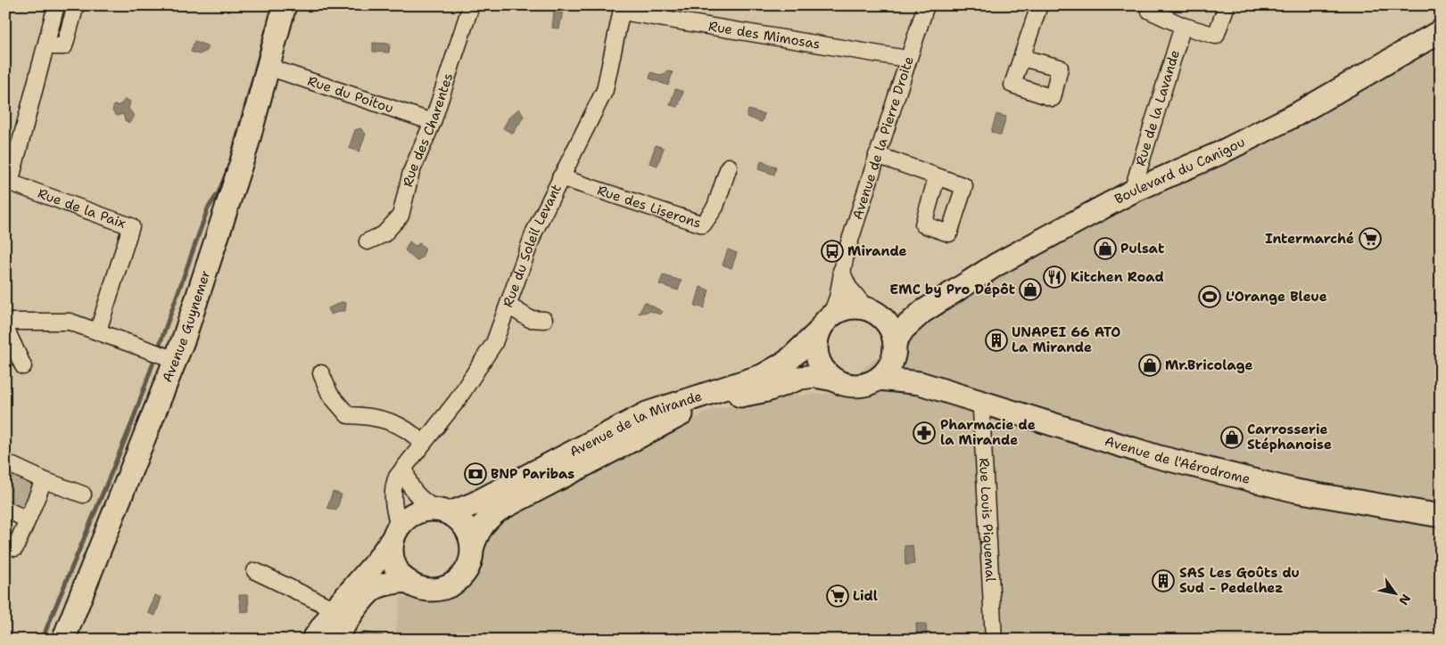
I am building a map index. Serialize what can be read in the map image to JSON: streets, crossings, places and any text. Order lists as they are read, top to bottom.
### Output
{
  "streets": {
    "main road": [
      "Boulevard du Canigou",
      "Avenue Guynemer",
      "Avenue de la Mirande",
      "Avenue de l'Aérodrome"
    ],
    "street": [
      "Rue des Mimosas",
      "Rue du Poitou",
      "Rue de la Lavande",
      "Rue des Charentes",
      "Avenue de la Pierre Droite",
      "Rue des Liserons",
      "Rue de la Paix",
      "Rue du Soleil Levant",
      "Rue Louis Piquemal"
    ]
  },
  "crossings": [
    ["Rue des Mimosas", "Avenue de la Pierre Droite"],
    ["Rue des Mimosas", "Rue du Soleil Levant"],
    ["Rue du Poitou", "Rue des Charentes"],
    ["Rue du Poitou", "Avenue Guynemer"],
    ["Rue de la Lavande", "Boulevard du Canigou"],
    ["Avenue de la Pierre Droite", "Boulevard du Canigou"],
    ["Avenue de la Pierre Droite", "Avenue de la Mirande"],
    ["Avenue de la Pierre Droite", "Avenue de l'Aérodrome"],
    ["Boulevard du Canigou", "Avenue de la Mirande"],
    ["Boulevard du Canigou", "Avenue de l'Aérodrome"],
    ["Rue des Liserons", "Rue du Soleil Levant"],
    ["Rue du Soleil Levant", "Avenue de la Mirande"],
    ["Avenue de la Mirande", "Avenue de l'Aérodrome"],
    ["Avenue de l'Aérodrome", "Rue Louis Piquemal"]
  ],
  "places": {
    "supermarket": ["Intermarché", "Lidl"],
    "shop": [
      "Pulsat",
      "EMC by Pro Dépôt",
      "Mr.Bricolage",
      "Carrosserie Stéphanoise"
    ],
    "bus stop": ["Mirande"],
    "restaurant": ["Kitchen Road"],
    "sports": ["L'Orange Bleue"],
    "building": ["UNAPEI 66 ATO La Mirande", "SAS Les Goûts du Sud - Pedelhez"],
    "pharmacy": ["Pharmacie de la Mirande"],
    "bank": ["BNP Paribas"]
  },
  "north": "bottom right"
}
